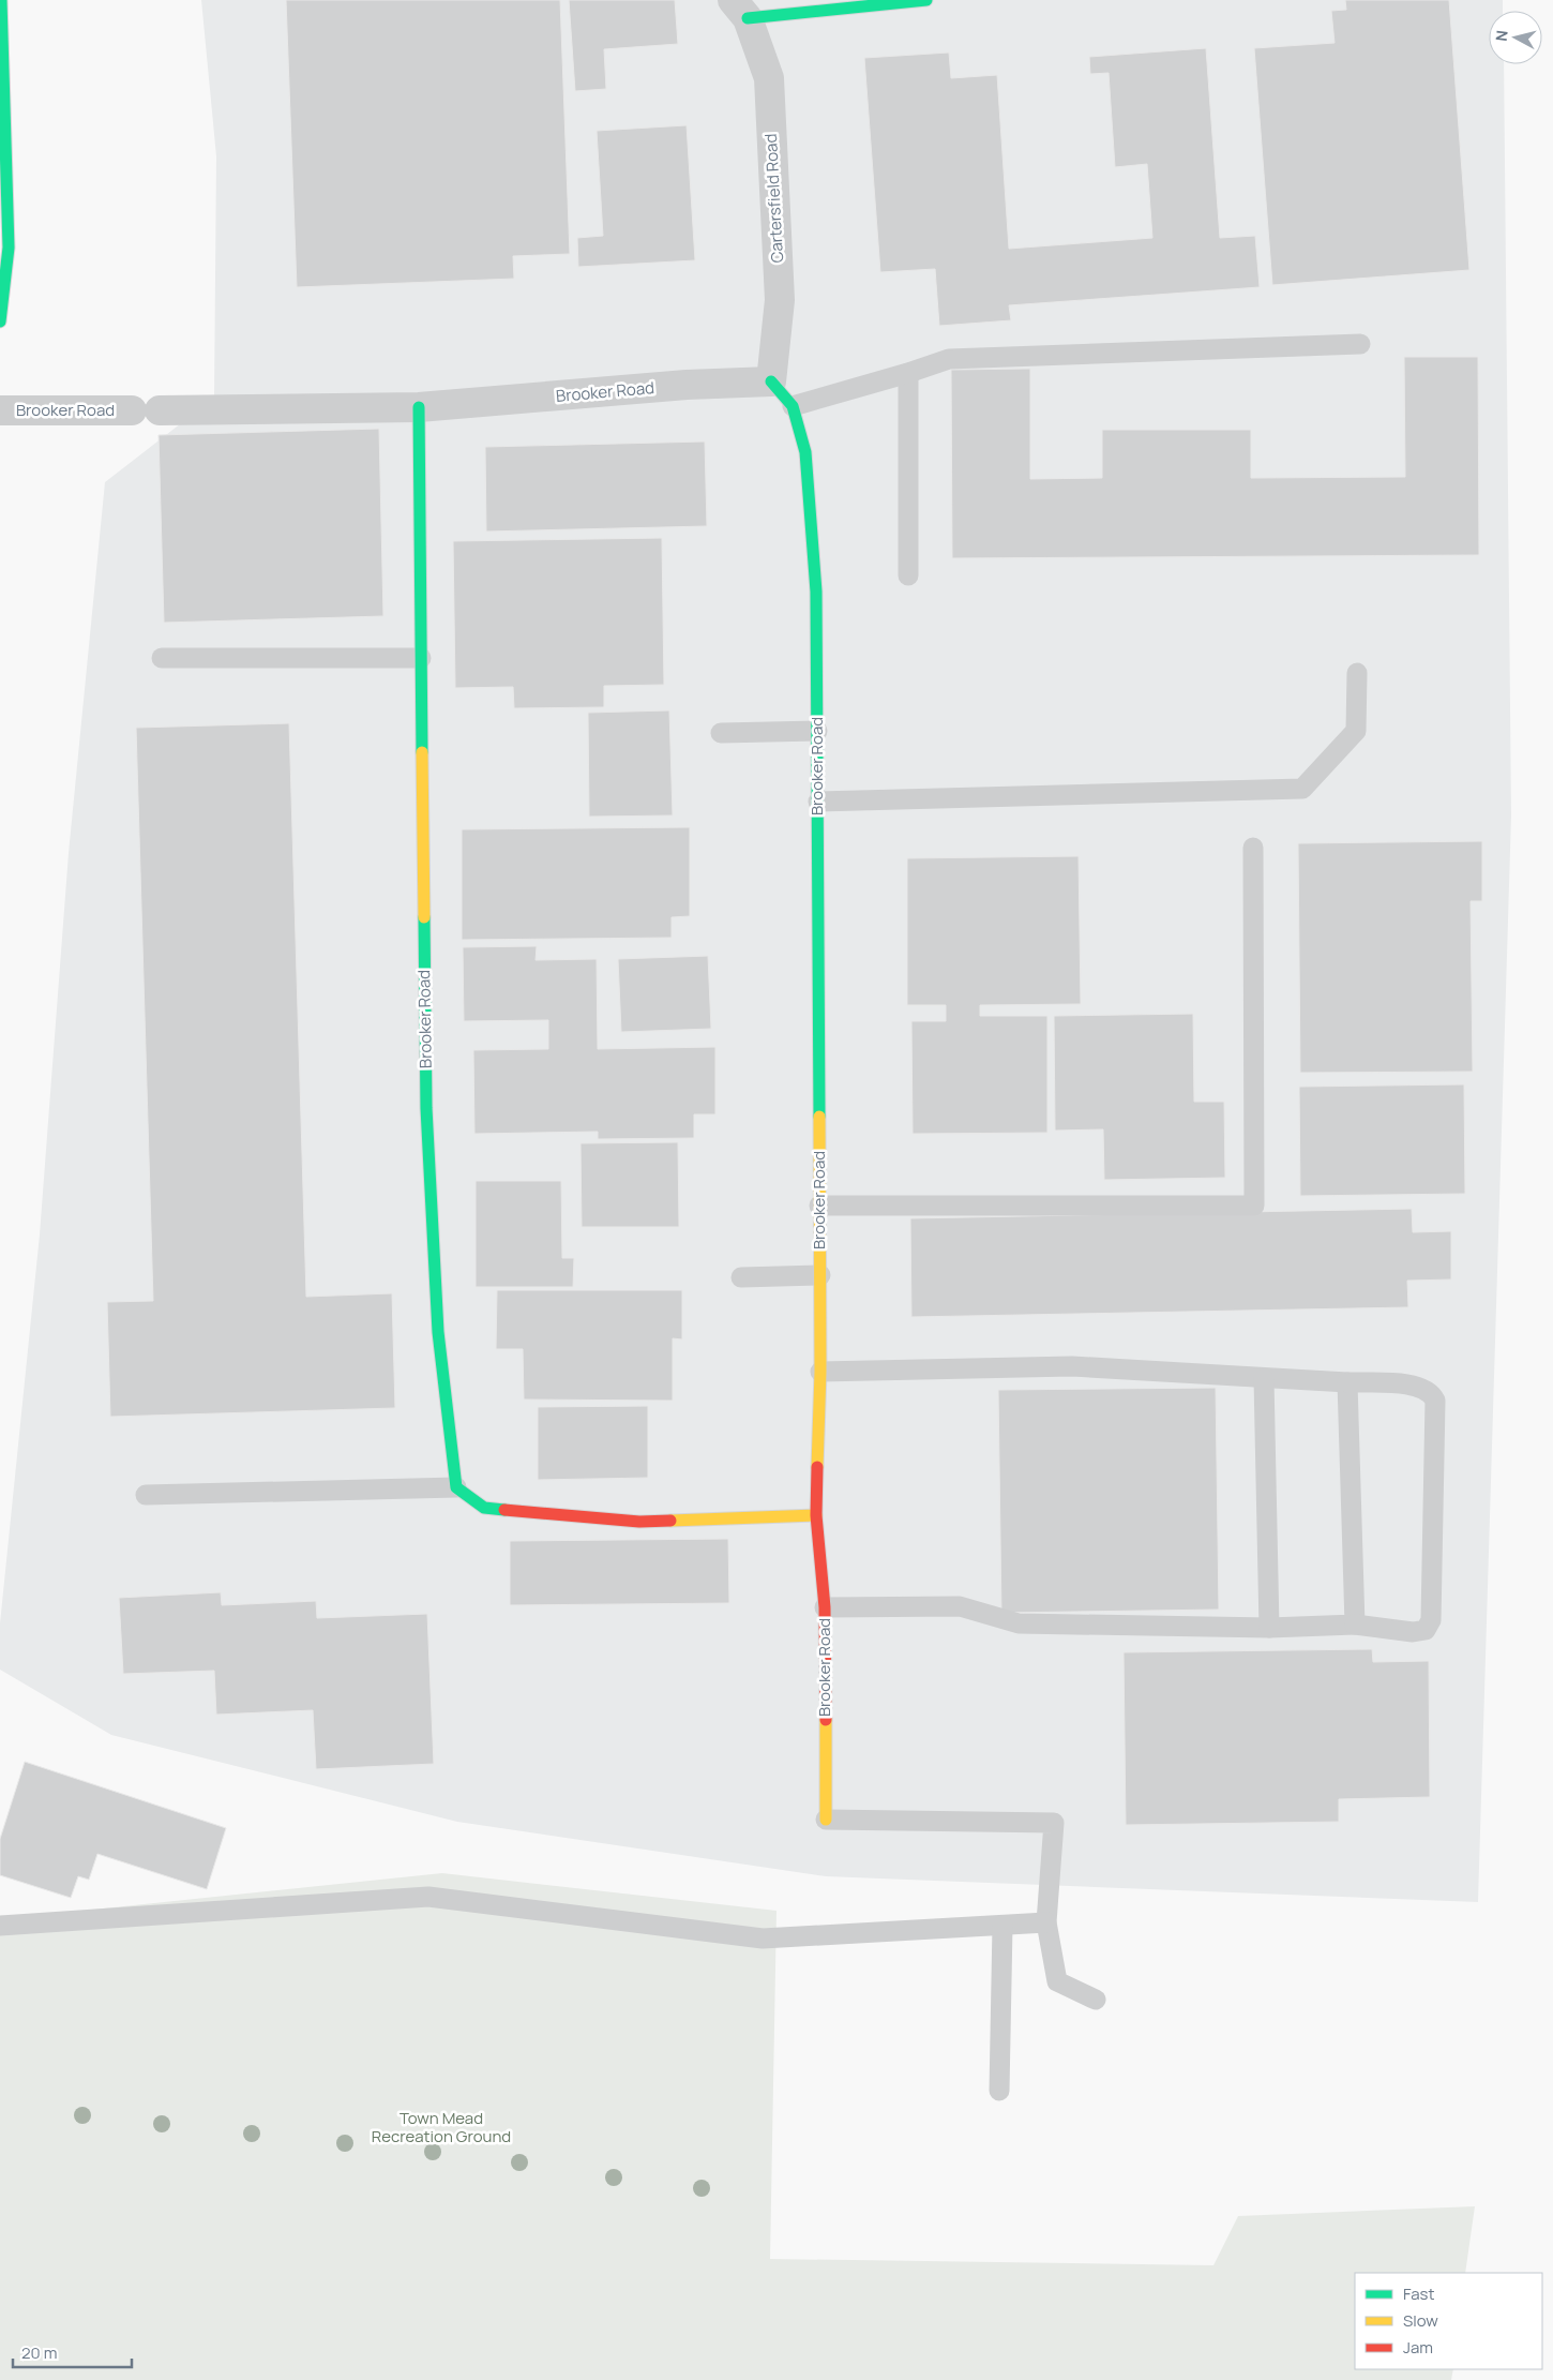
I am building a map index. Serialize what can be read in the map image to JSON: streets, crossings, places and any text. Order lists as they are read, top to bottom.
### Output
{
  "streets": {
    "street": ["Cartersfield Road", "Brooker Road"]
  },
  "crossings": [
    ["Cartersfield Road", "Brooker Road"]
  ],
  "parks": ["Town Mead Recreation Ground"],
  "legend": ["Fast", "Slow", "Jam"],
  "scale_bar": "20 m",
  "north": "left"
}
